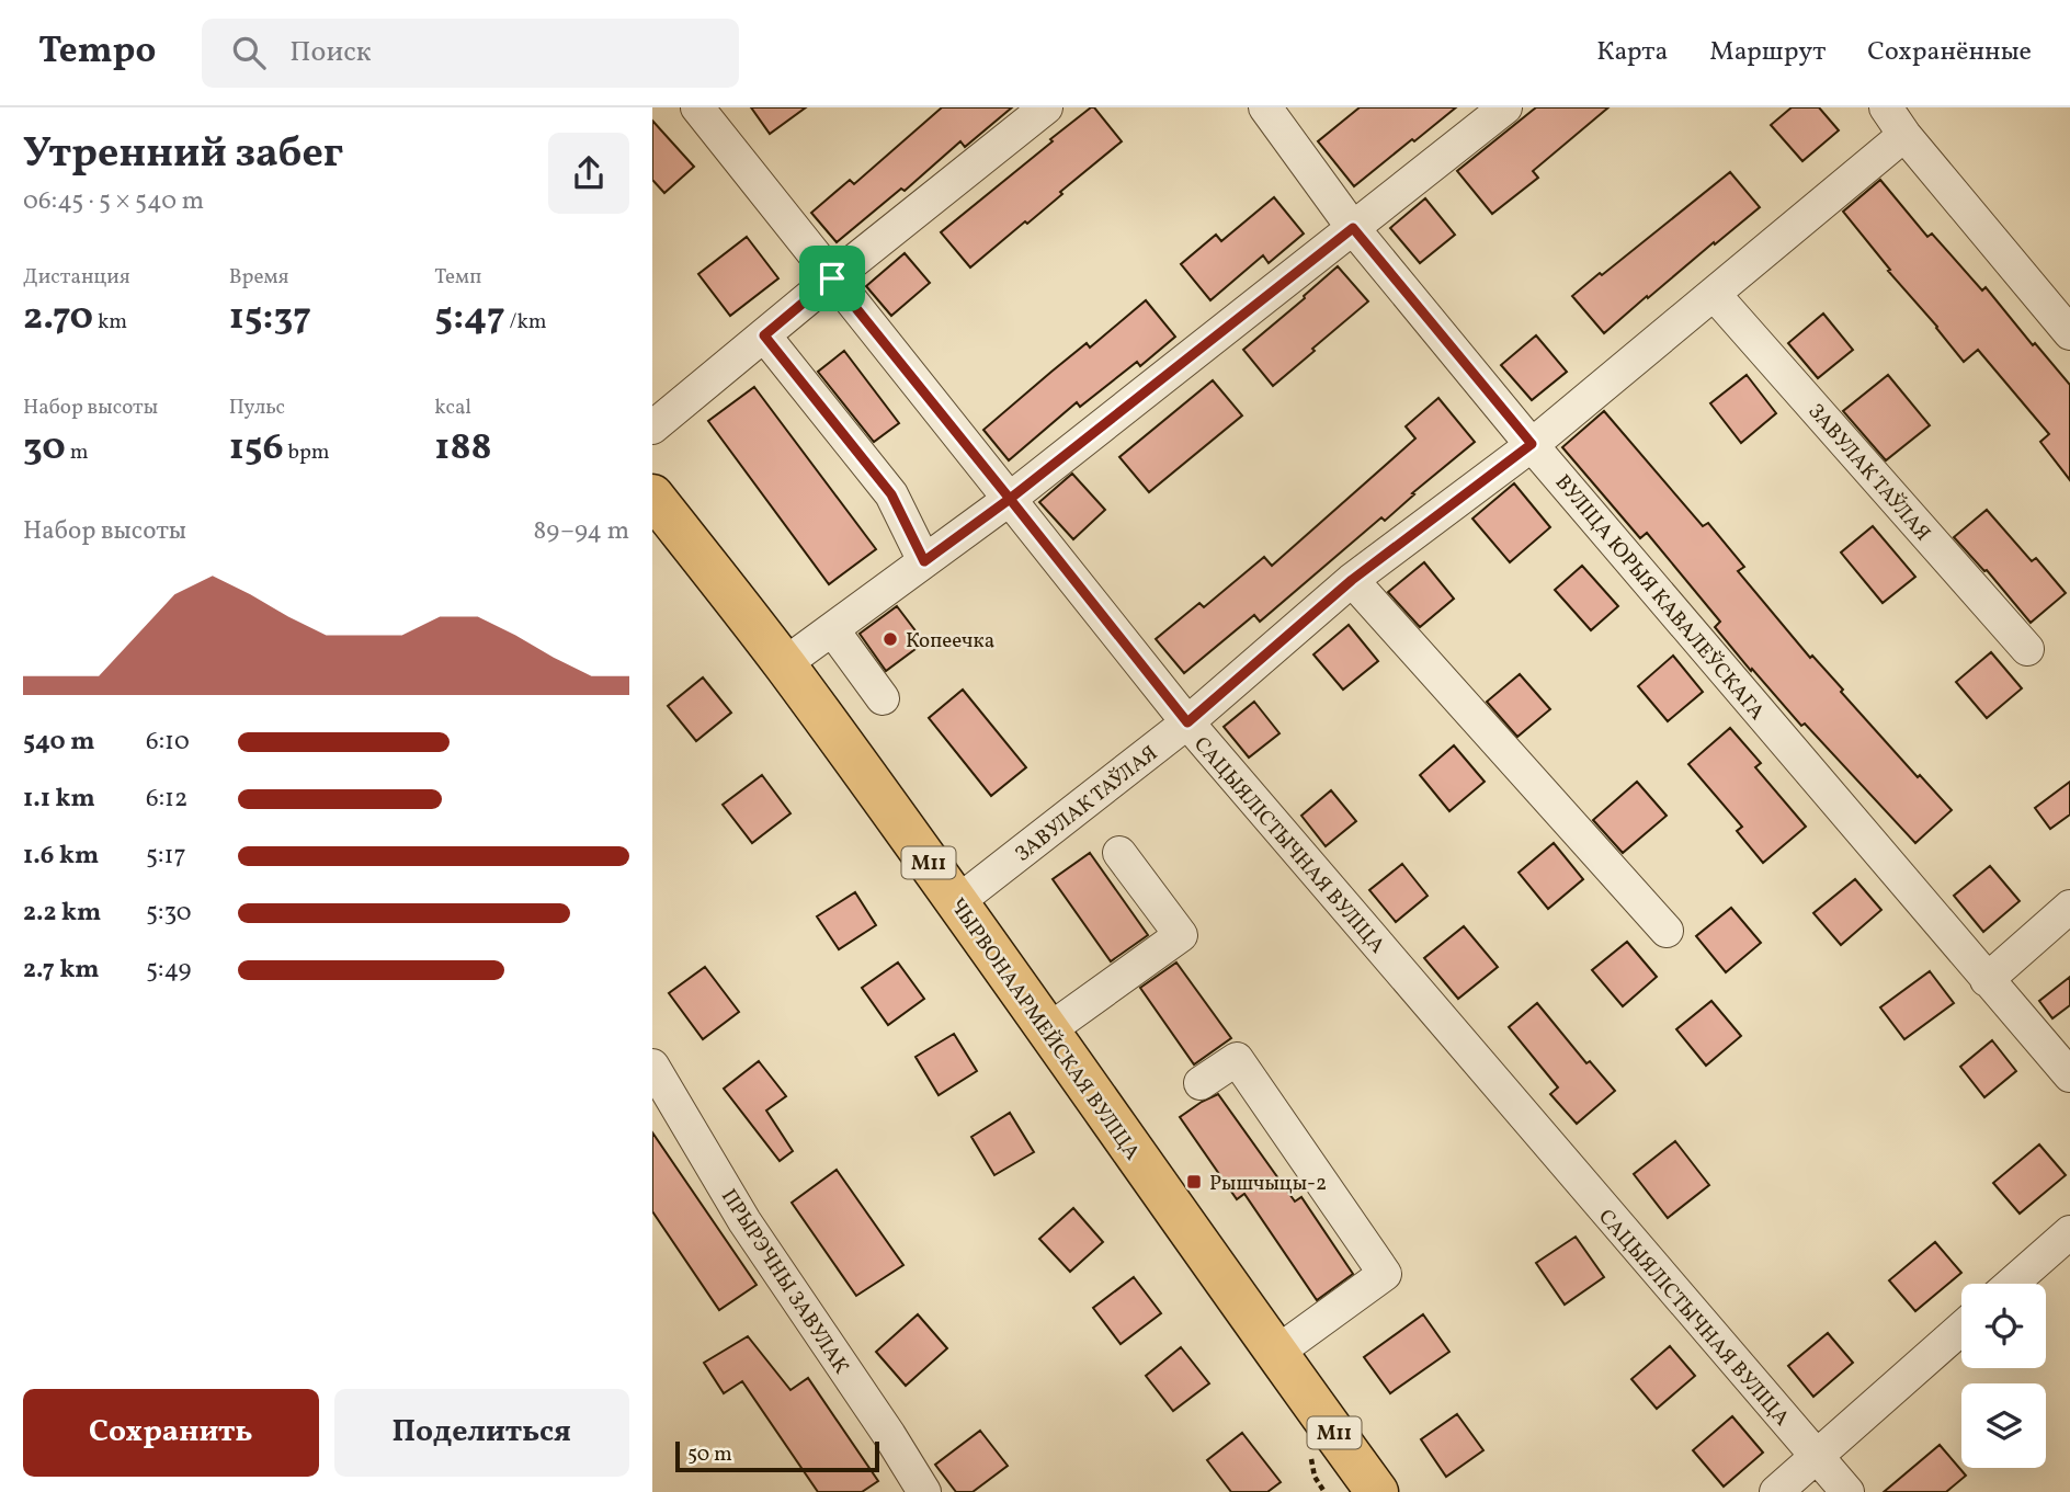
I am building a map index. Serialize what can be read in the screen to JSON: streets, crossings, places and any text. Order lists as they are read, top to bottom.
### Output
{
  "streets": {
    "highway": ["М11", "ЧЫРВОНААРМЕЙСКАЯ ВУЛІЦА"],
    "street": [
      "ЗАВУЛАК ТАЎЛАЯ",
      "ВУЛІЦА ЮРЫЯ КАВАЛЕЎСКАГА",
      "САЦЫЯЛІСТЫЧНАЯ ВУЛІЦА",
      "ПРЫРЭЧНЫ ЗАВУЛАК"
    ]
  },
  "crossings": [
    ["ЗАВУЛАК ТАЎЛАЯ", "ВУЛІЦА ЮРЫЯ КАВАЛЕЎСКАГА"],
    ["ЗАВУЛАК ТАЎЛАЯ", "САЦЫЯЛІСТЫЧНАЯ ВУЛІЦА"],
    ["ЗАВУЛАК ТАЎЛАЯ", "ЧЫРВОНААРМЕЙСКАЯ ВУЛІЦА"]
  ],
  "places": {
    "other": ["Копеечка"],
    "transit": ["Рышчыцы-2"]
  },
  "scale_bar": "50 m",
  "page": {
    "header": "Tempo",
    "search": "Поиск",
    "nav": ["Карта", "Маршрут", "Сохранённые"],
    "heading": ["Утренний забег", "06:45 · 5 × 540 m"],
    "stats": [
      ["Дистанция", "2.70 km"],
      ["Время", "15:37"],
      ["Темп", "5:47 /km"],
      ["Набор высоты", "30 m"],
      ["Пульс", "156 bpm"],
      ["kcal", "188"]
    ],
    "chart": ["Набор высоты", "89–94 m"],
    "list": [
      {
        "name": "540 m",
        "note": "6:10"
      },
      {
        "name": "1.1 km",
        "note": "6:12"
      },
      {
        "name": "1.6 km",
        "note": "5:17"
      },
      {
        "name": "2.2 km",
        "note": "5:30"
      },
      {
        "name": "2.7 km",
        "note": "5:49"
      }
    ],
    "buttons": ["Сохранить", "Поделиться"],
    "scale": "50 m"
  }
}
